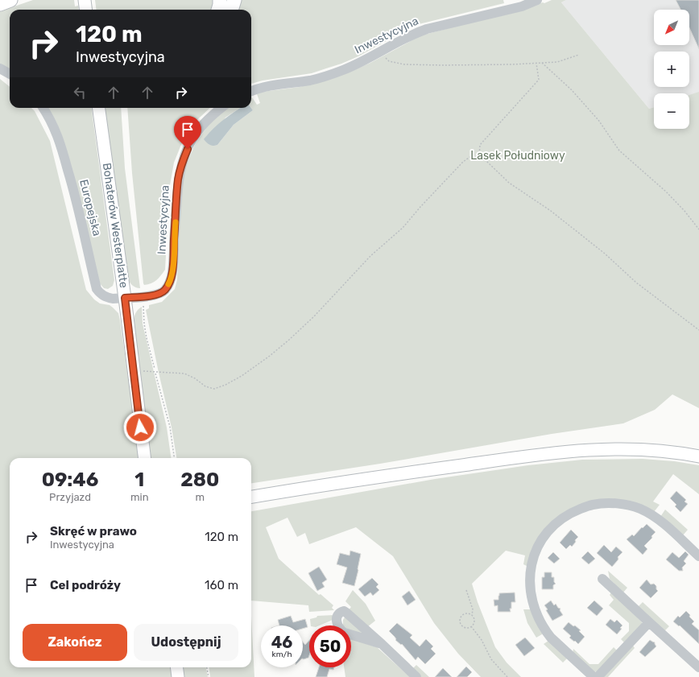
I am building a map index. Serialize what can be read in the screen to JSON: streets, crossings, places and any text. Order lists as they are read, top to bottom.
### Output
{
  "streets": {
    "main road": ["Bohaterów Westerplatte"],
    "street": ["Inwestycyjna", "Europejska"]
  },
  "crossings": [
    ["Inwestycyjna", "Europejska"],
    ["Inwestycyjna", "Bohaterów Westerplatte"],
    ["Europejska", "Bohaterów Westerplatte"]
  ],
  "parks": ["Lasek Południowy"],
  "north": "bottom left",
  "page": {
    "map_buttons": ["+", "−"],
    "turn": ["120 m", "Inwestycyjna"],
    "eta": [
      "09:46",
      "Przyjazd",
      "1",
      "min",
      "280",
      "m"
    ],
    "list": [
      {
        "name": "Skręć w prawo",
        "note": "Inwestycyjna",
        "value": "120 m"
      },
      {
        "name": "Cel podróży",
        "value": "160 m"
      }
    ],
    "buttons": ["Zakończ", "Udostępnij"],
    "speed": "46 km/h",
    "limit": "50"
  }
}
